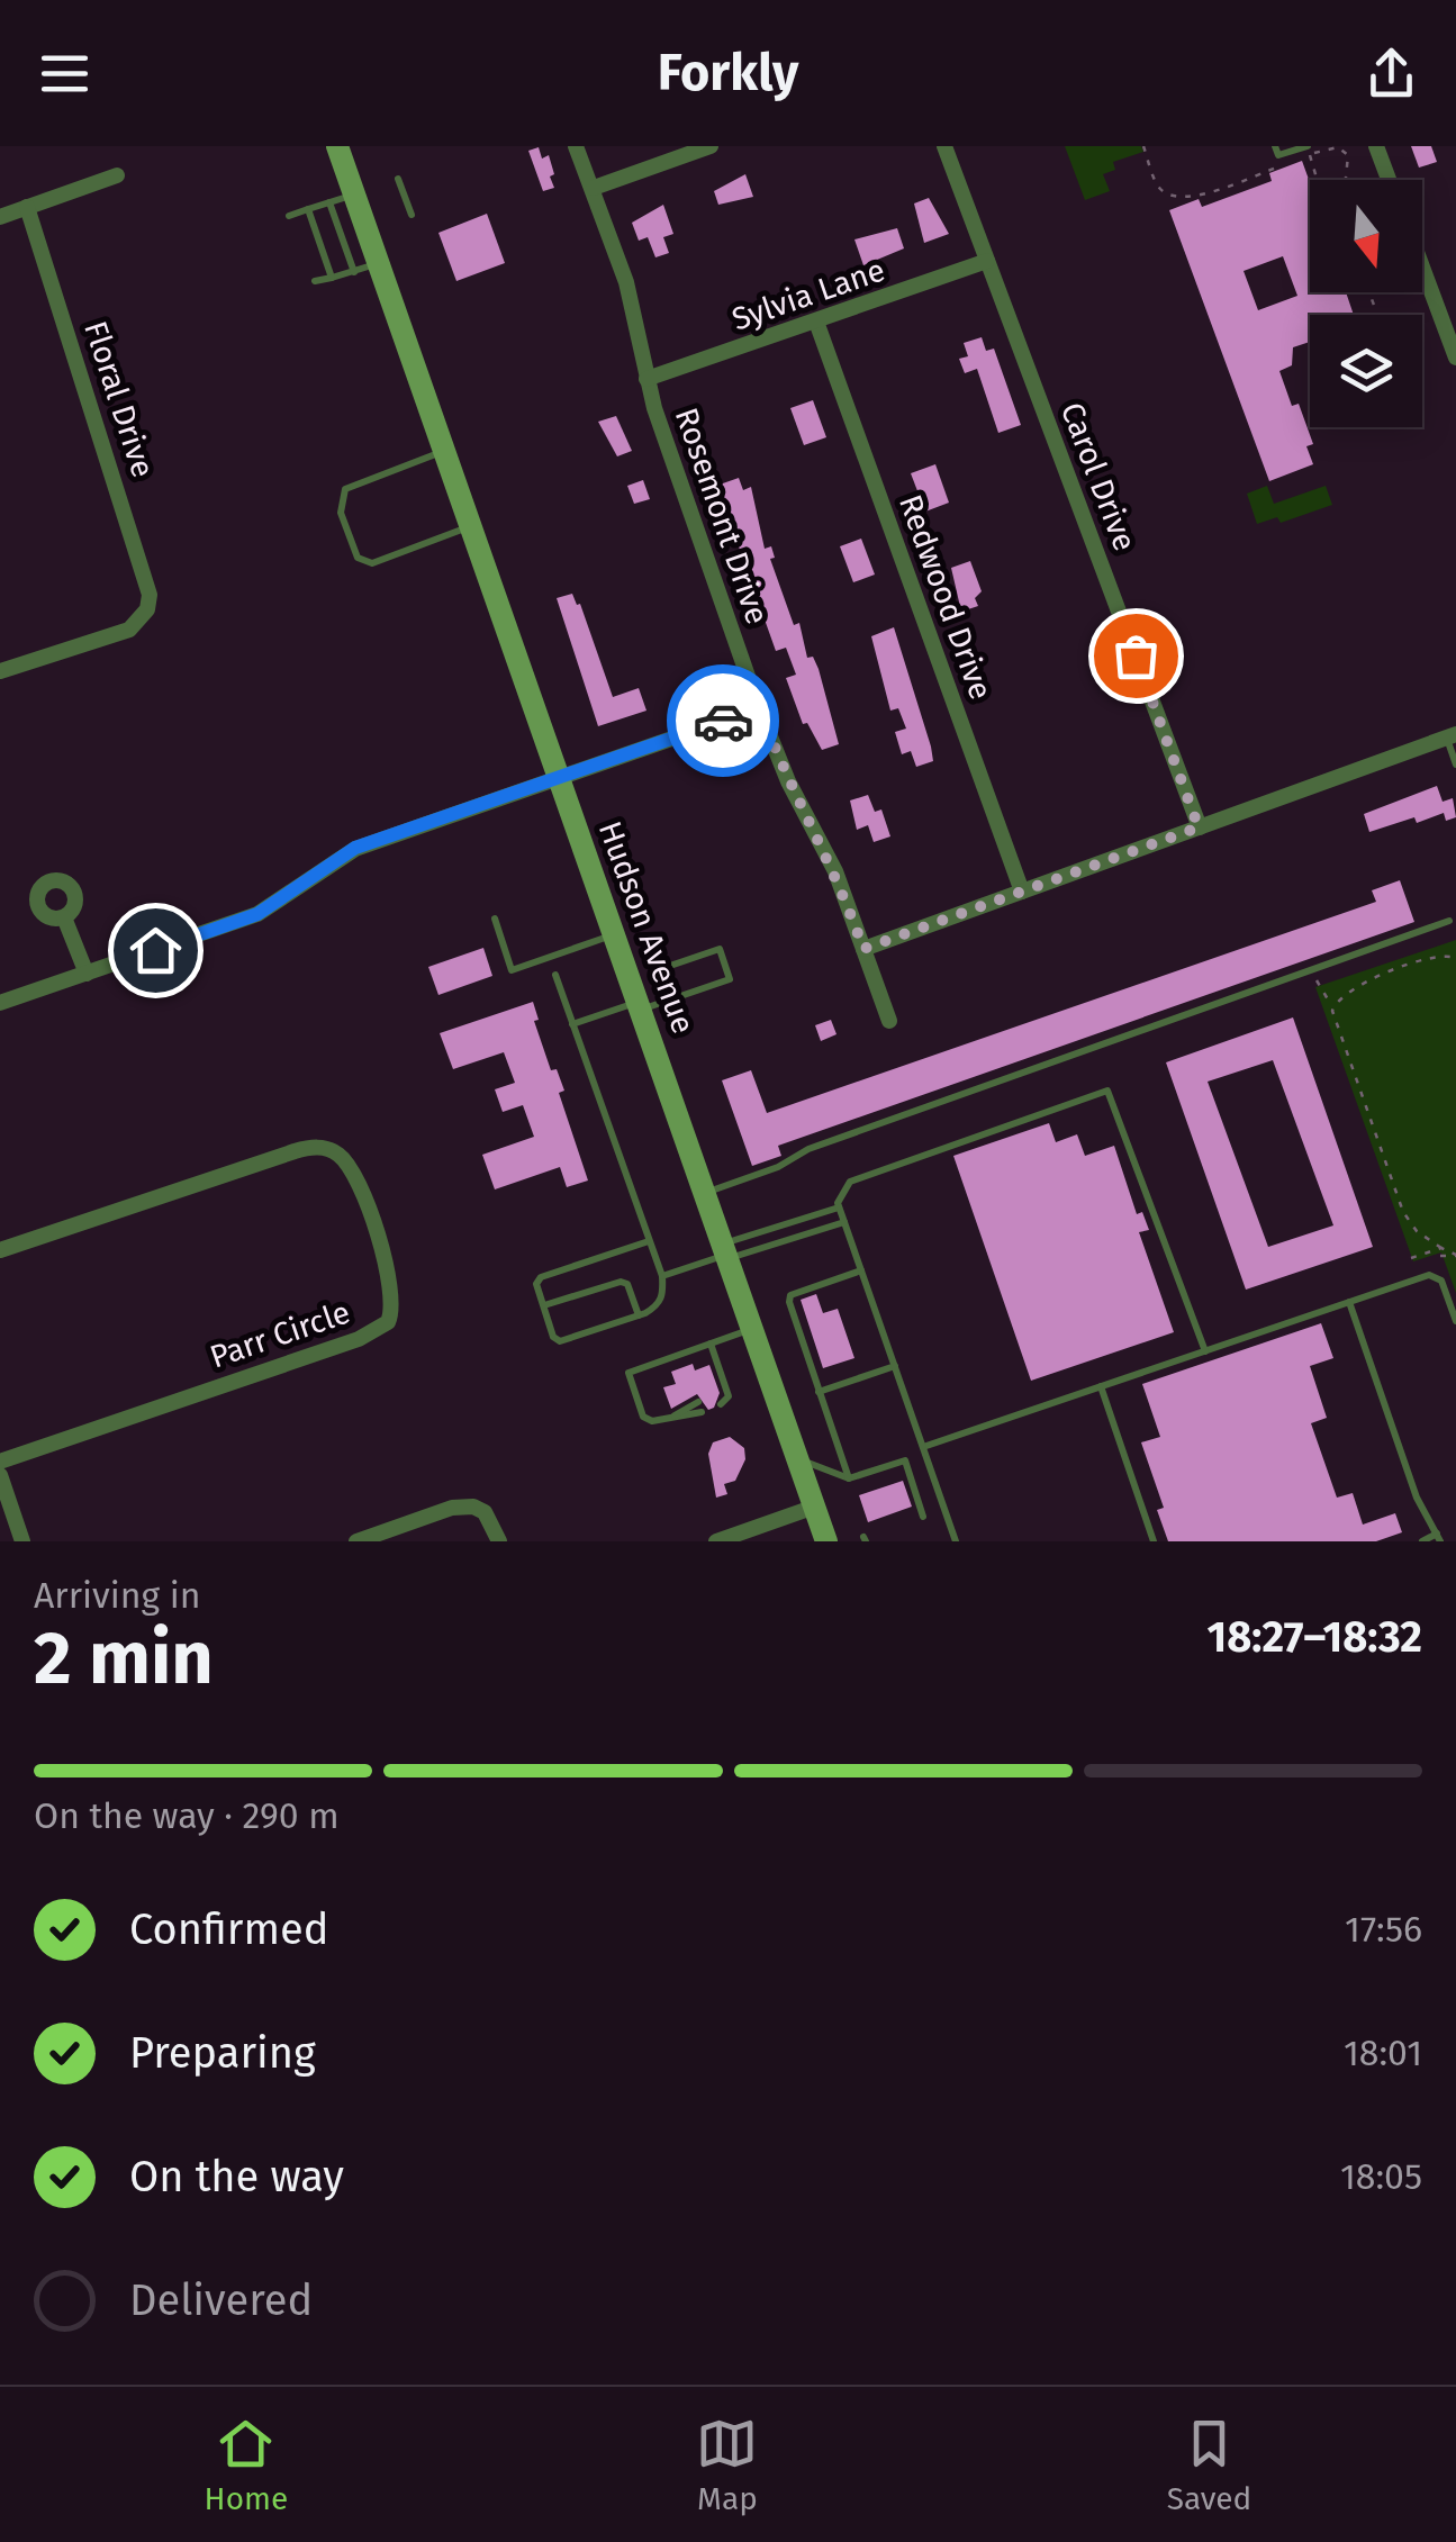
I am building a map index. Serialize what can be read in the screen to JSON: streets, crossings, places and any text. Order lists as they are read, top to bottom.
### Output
{
  "streets": {
    "main road": ["Hudson Avenue"],
    "street": [
      "Sylvia Lane",
      "Floral Drive",
      "Carol Drive",
      "Rosemont Drive",
      "Redwood Drive",
      "Parr Circle"
    ]
  },
  "crossings": [
    ["Sylvia Lane", "Carol Drive"],
    ["Sylvia Lane", "Rosemont Drive"],
    ["Sylvia Lane", "Redwood Drive"]
  ],
  "north": "bottom",
  "page": {
    "header": "Forkly",
    "heading": ["2 min", "Arriving in", "18:27–18:32"],
    "bar": "On the way · 290 m",
    "list": [
      ["Confirmed", "17:56"],
      ["Preparing", "18:01"],
      ["On the way", "18:05"],
      "Delivered"
    ],
    "tabs": ["Home", "Map", "Saved"]
  }
}
